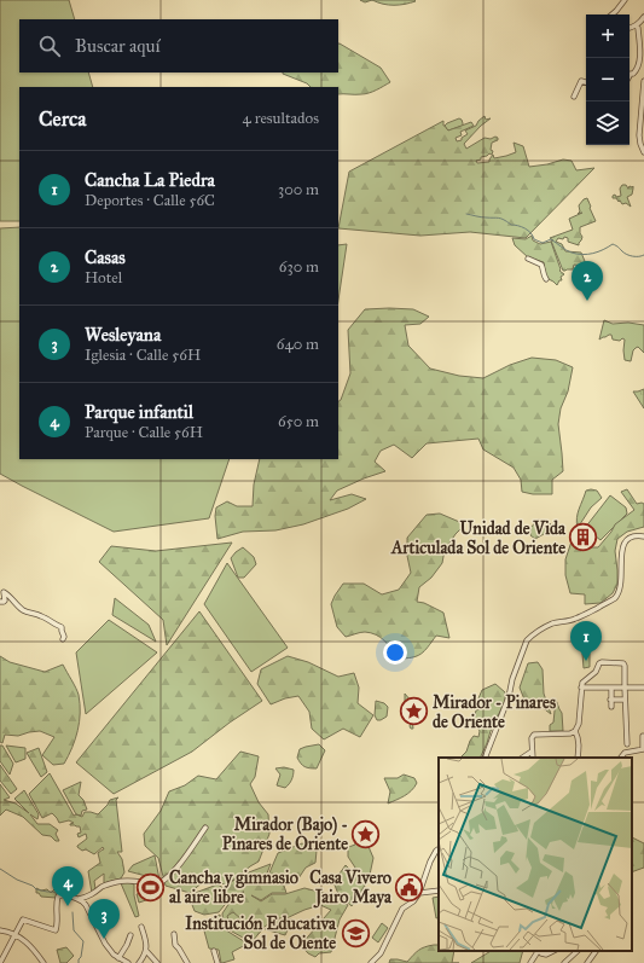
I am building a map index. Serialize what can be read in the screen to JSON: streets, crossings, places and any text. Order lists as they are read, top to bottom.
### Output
{
  "places": {
    "building": ["Unidad de Vida Articulada Sol de Oriente"],
    "place": ["Mirador - Pinares de Oriente", "Mirador (Bajo) - Pinares de Oriente"],
    "sports": ["Cancha y gimnasio al aire libre"],
    "public building": ["Casa Vivero Jairo Maya"],
    "school or university": ["Institución Educativa Sol de Oiente"]
  },
  "page": {
    "map_buttons": ["+", "−"],
    "search": "Buscar aquí",
    "heading": ["Cerca", "4 resultados"],
    "list": [
      {
        "mark": "1",
        "name": "Cancha La Piedra",
        "note": "Deportes · Calle 56C",
        "value": "300 m"
      },
      {
        "mark": "2",
        "name": "Casas",
        "note": "Hotel",
        "value": "630 m"
      },
      {
        "mark": "3",
        "name": "Wesleyana",
        "note": "Iglesia · Calle 56H",
        "value": "640 m"
      },
      {
        "mark": "4",
        "name": "Parque infantil",
        "note": "Parque · Calle 56H",
        "value": "650 m"
      }
    ],
    "pins": [
      "2",
      "1",
      "4",
      "3"
    ]
  }
}
